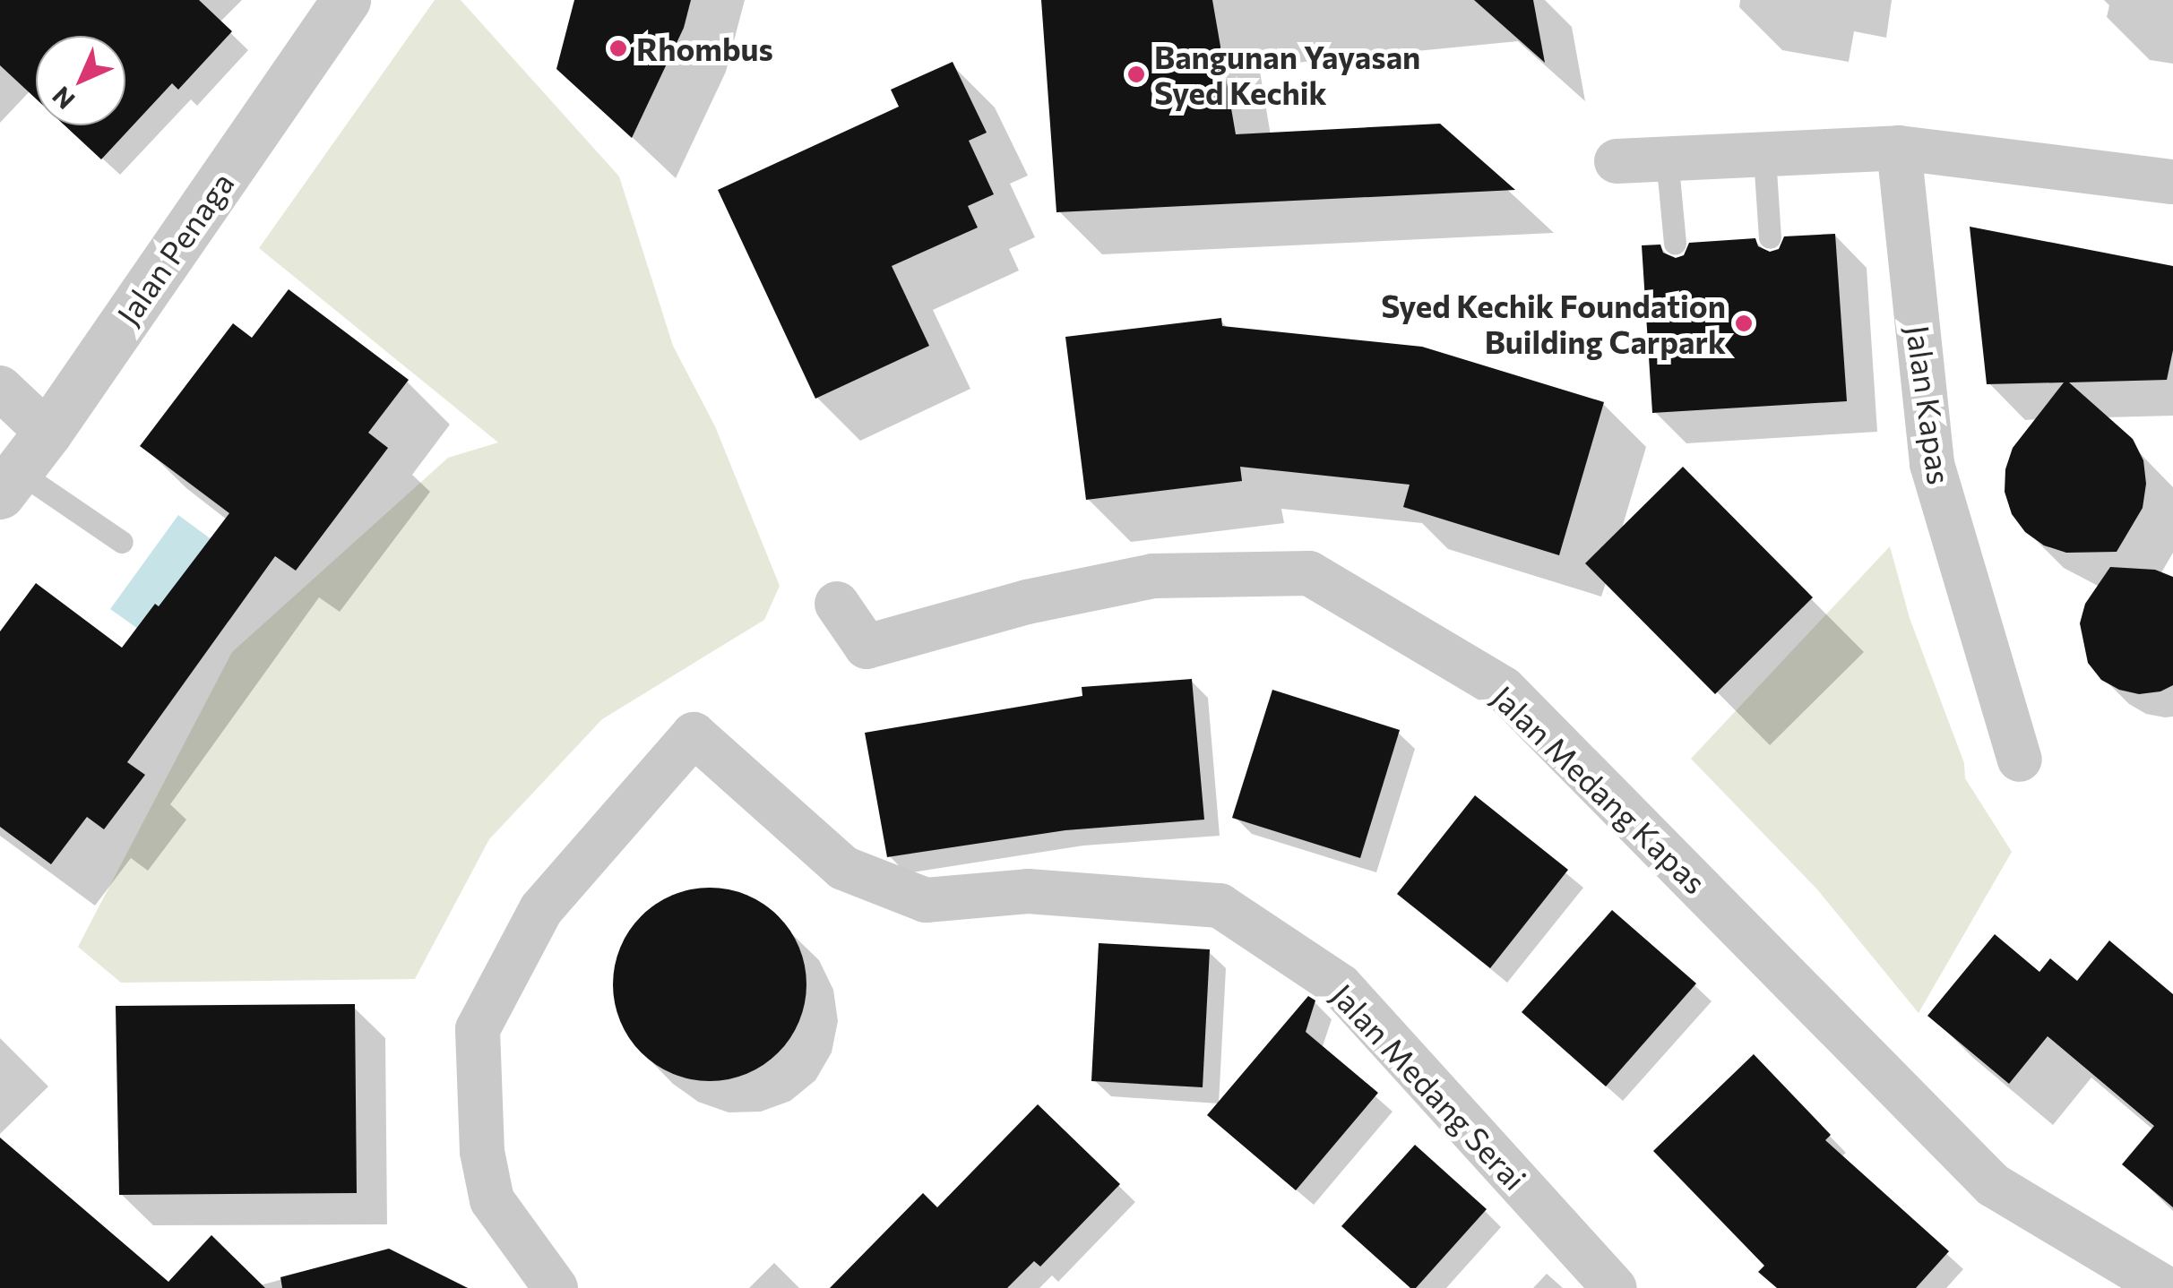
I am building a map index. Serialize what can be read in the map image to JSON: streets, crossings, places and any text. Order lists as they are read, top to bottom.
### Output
{
  "streets": {
    "street": [
      "Jalan Penaga",
      "Jalan Kapas",
      "Jalan Medang Kapas",
      "Jalan Medang Serai"
    ]
  },
  "places": ["Rhombus", "Bangunan Yayasan Syed Kechik", "Syed Kechik Foundation Building Carpark"],
  "north": "bottom left"
}
